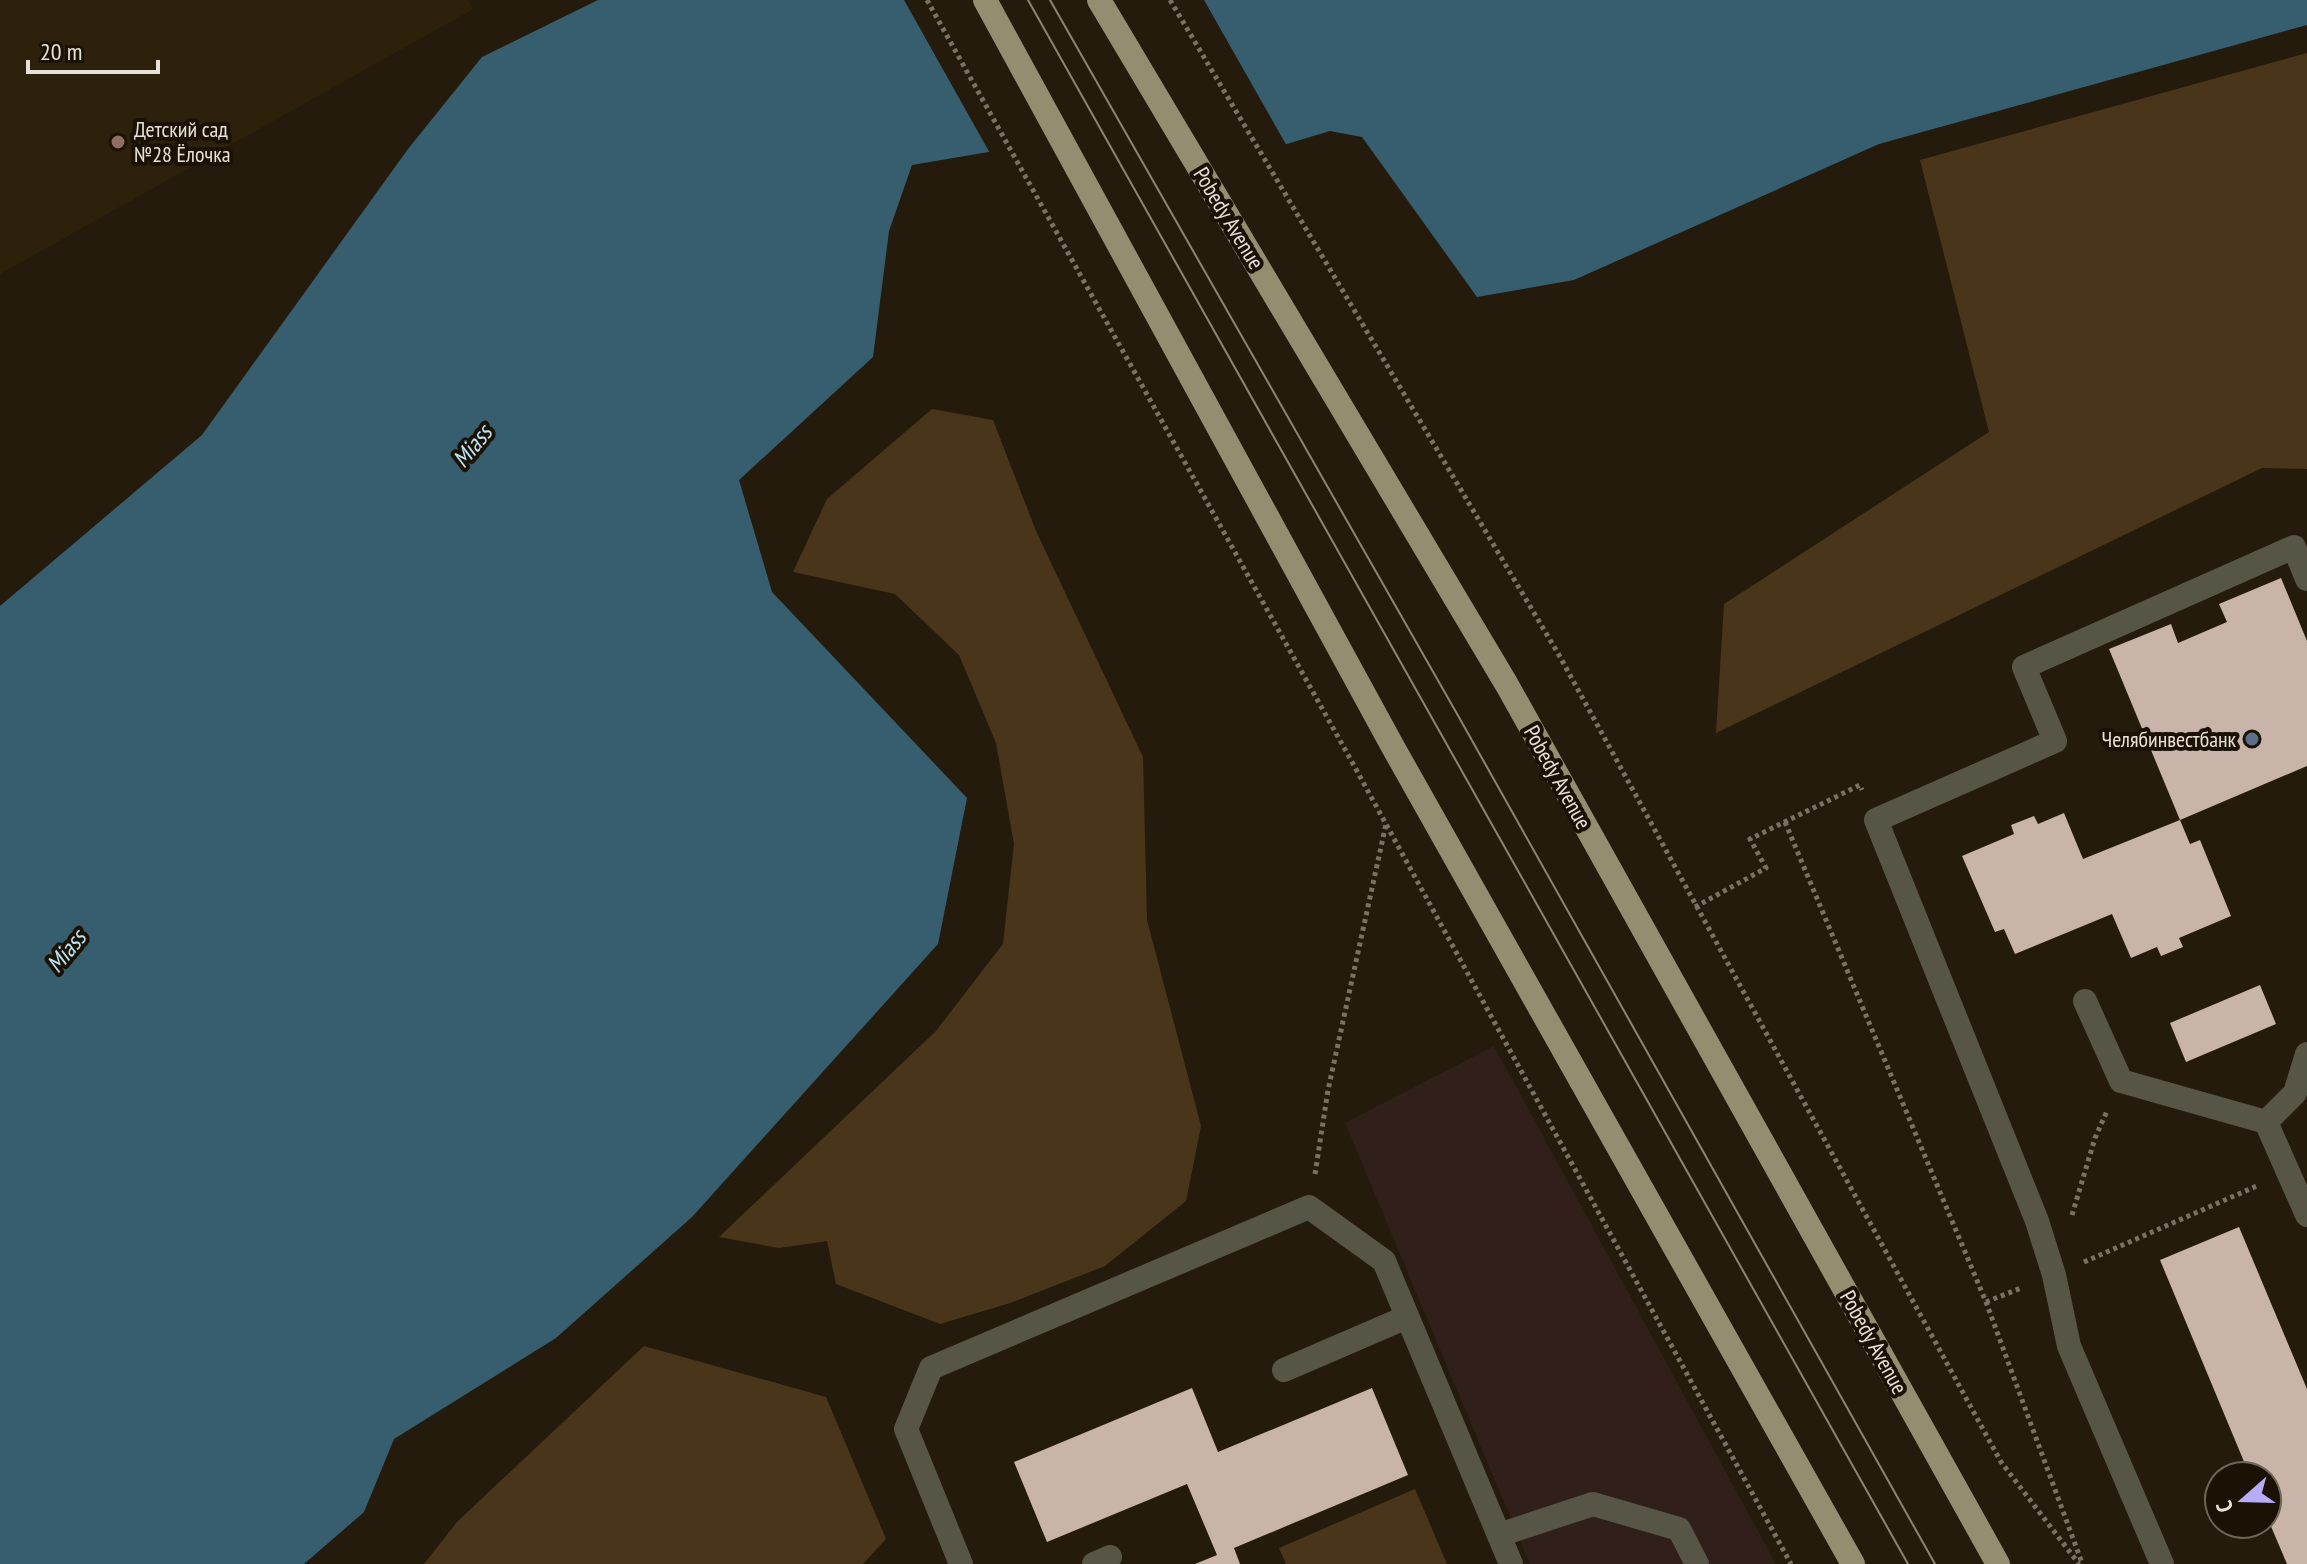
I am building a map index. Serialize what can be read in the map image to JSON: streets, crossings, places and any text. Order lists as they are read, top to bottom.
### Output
{
  "streets": {
    "main road": ["Pobedy Avenue"]
  },
  "water": ["Miass"],
  "places": ["Детский сад №28 Ёлочка", "Челябинвестбанк"],
  "scale_bar": "20 m",
  "north": "left"
}
